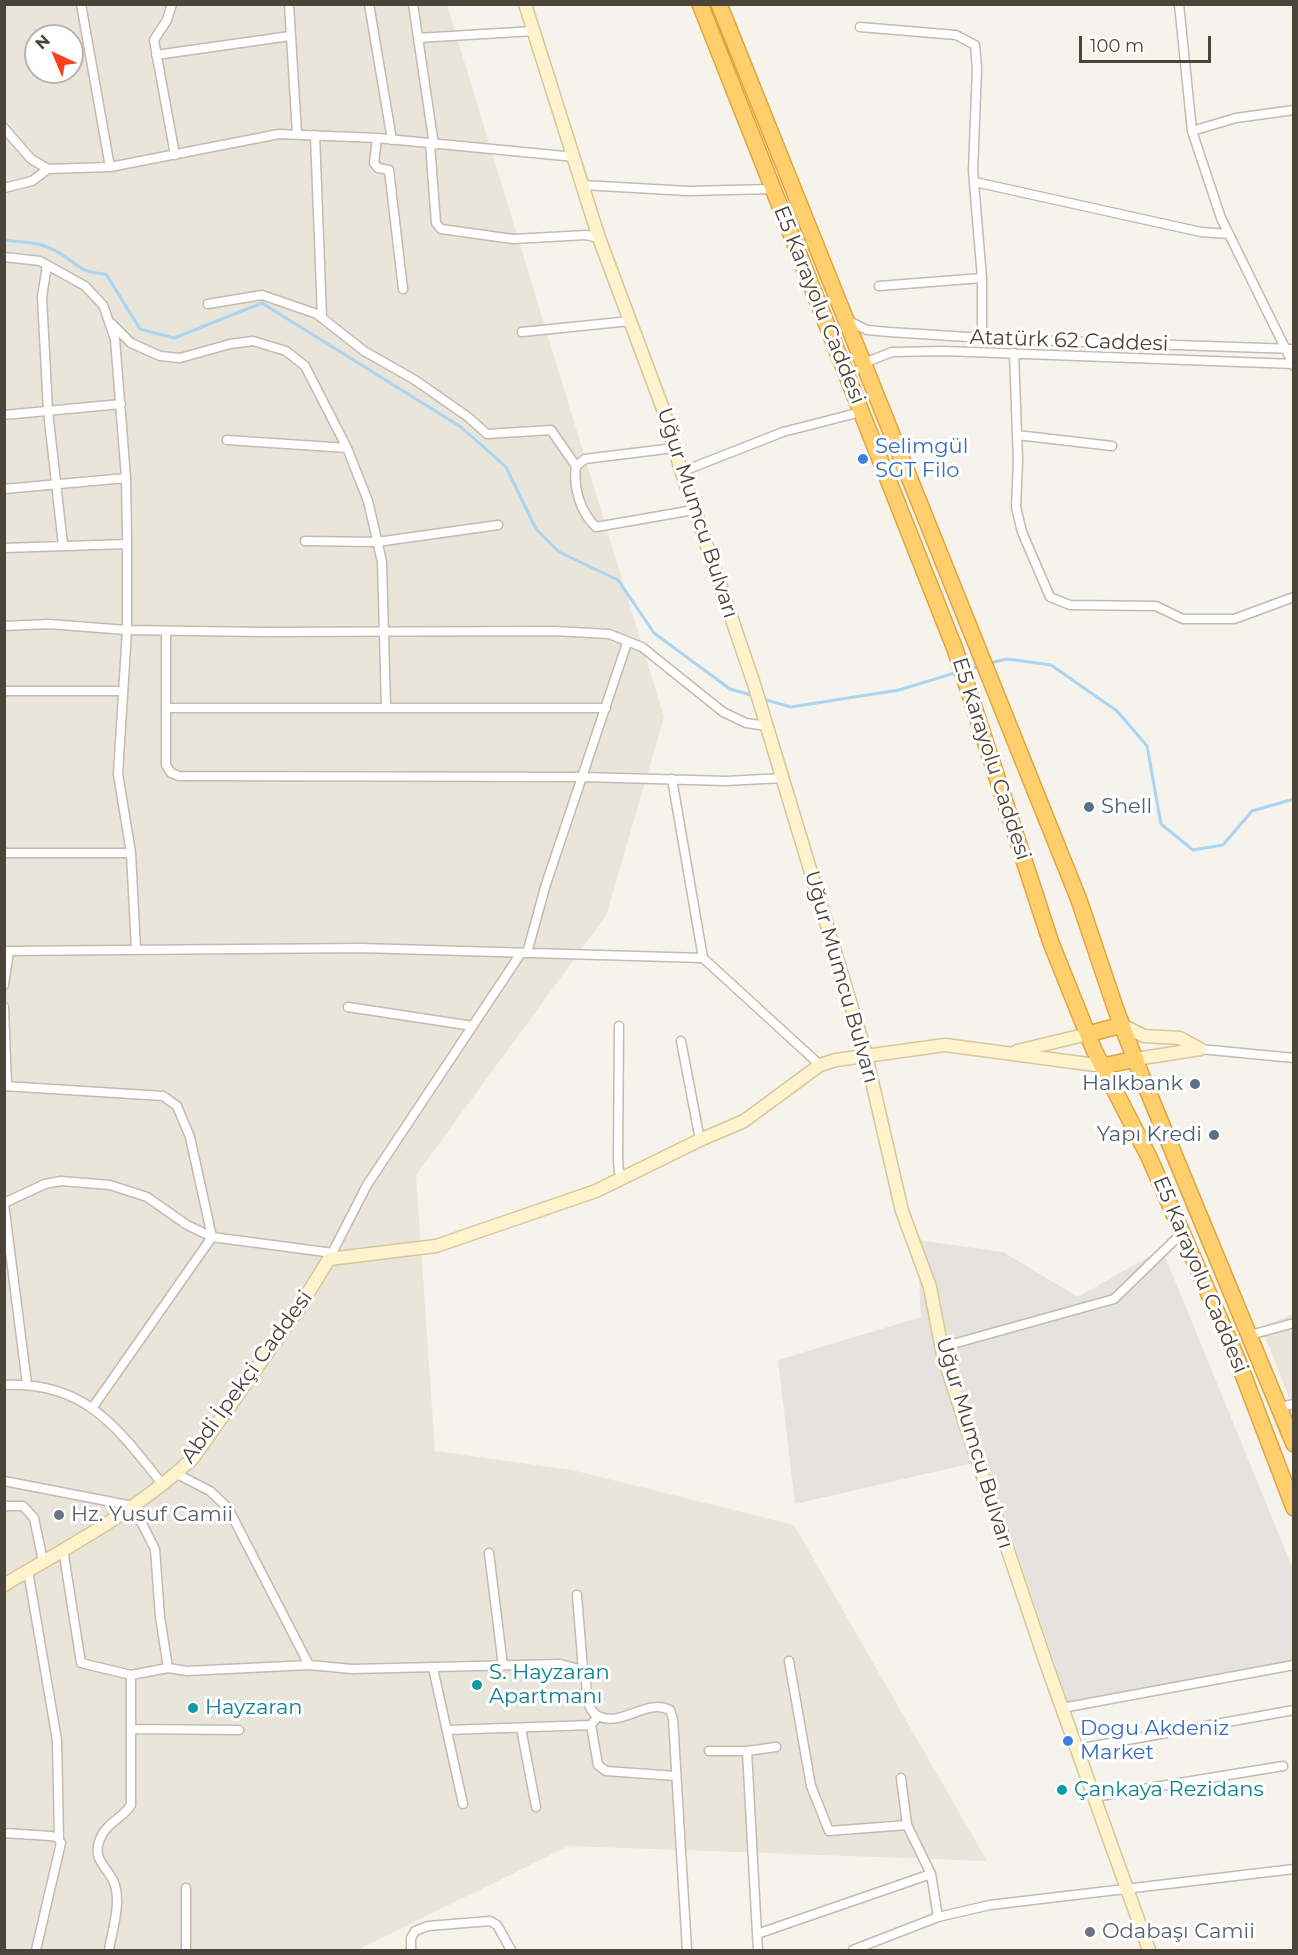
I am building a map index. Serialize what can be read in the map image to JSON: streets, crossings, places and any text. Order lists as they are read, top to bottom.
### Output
{
  "streets": {
    "highway": ["E5 Karayolu Caddesi"],
    "street": ["Atatürk 62 Caddesi", "Uğur Mumcu Bulvarı", "Abdi İpekçi Caddesi"]
  },
  "crossings": [
    ["E5 Karayolu Caddesi", "Atatürk 62 Caddesi"]
  ],
  "places": [
    "Selimgül SGT Filo",
    "Shell",
    "Halkbank",
    "Yapı Kredi",
    "Hz. Yusuf Camii",
    "S. Hayzaran Apartmanı",
    "Hayzaran",
    "Dogu Akdeniz Market",
    "Çankaya Rezidans",
    "Odabaşı Camii"
  ],
  "scale_bar": "100 m",
  "north": "top left"
}
